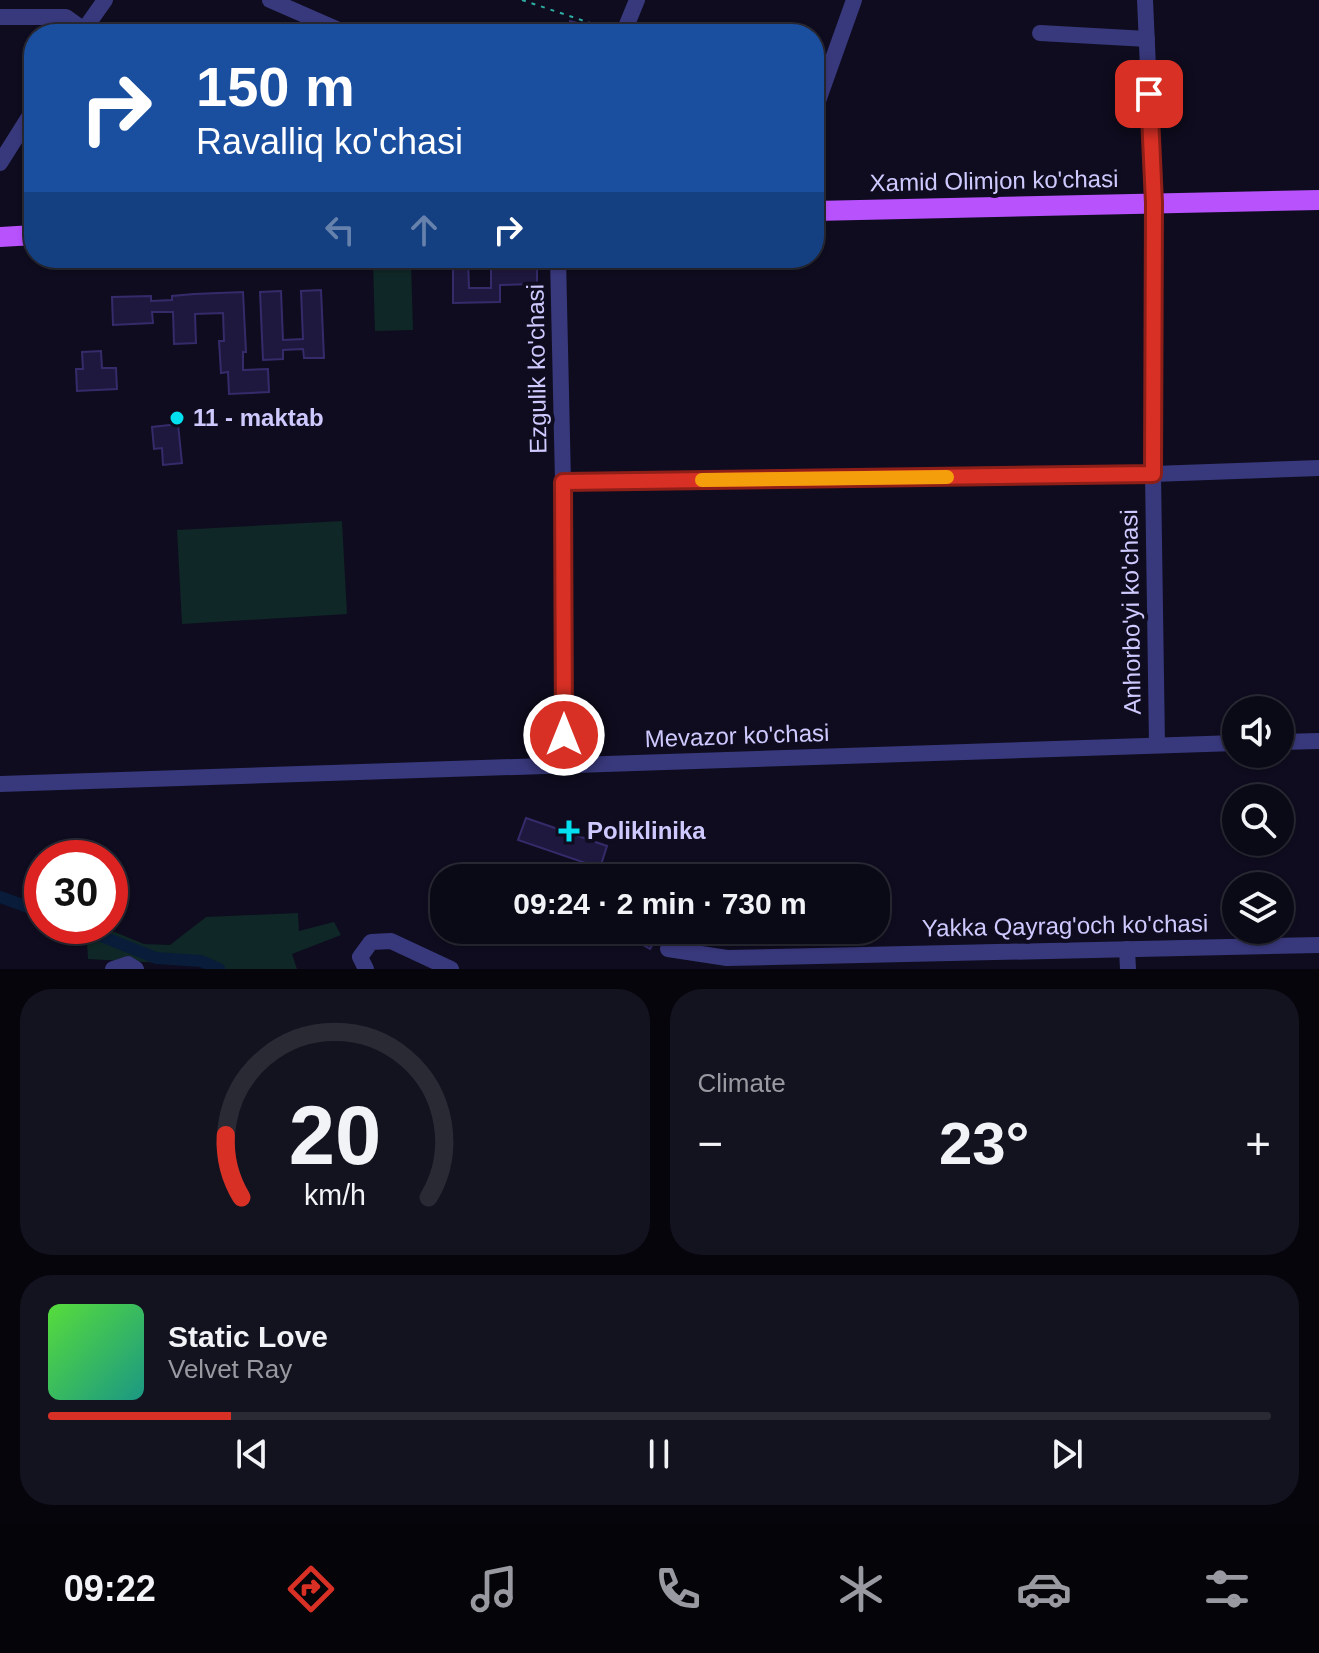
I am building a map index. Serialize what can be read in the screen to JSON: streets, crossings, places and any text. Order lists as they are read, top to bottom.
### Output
{
  "streets": {
    "main road": ["Xamid Olimjon ko'chasi"],
    "street": [
      "Ezgulik ko'chasi",
      "Anhorbo'yi ko'chasi",
      "Mevazor ko'chasi",
      "Yakka Qayrag'och ko'chasi"
    ]
  },
  "crossings": [
    ["Xamid Olimjon ko'chasi", "Anhorbo'yi ko'chasi"],
    ["Ezgulik ko'chasi", "Mevazor ko'chasi"],
    ["Anhorbo'yi ko'chasi", "Mevazor ko'chasi"]
  ],
  "places": {
    "other": ["11 - maktab"],
    "health": ["Poliklinika"]
  },
  "page": {
    "turn": ["150 m", "Ravalliq ko'chasi"],
    "limit": "30",
    "trip": "09:24 · 2 min · 730 m",
    "tile": "Climate",
    "heat": ["−", "23°", "+"],
    "song": ["Static Love", "Velvet Ray"],
    "tabs": "09:22",
    "gauge": ["20", "km/h"]
  }
}
